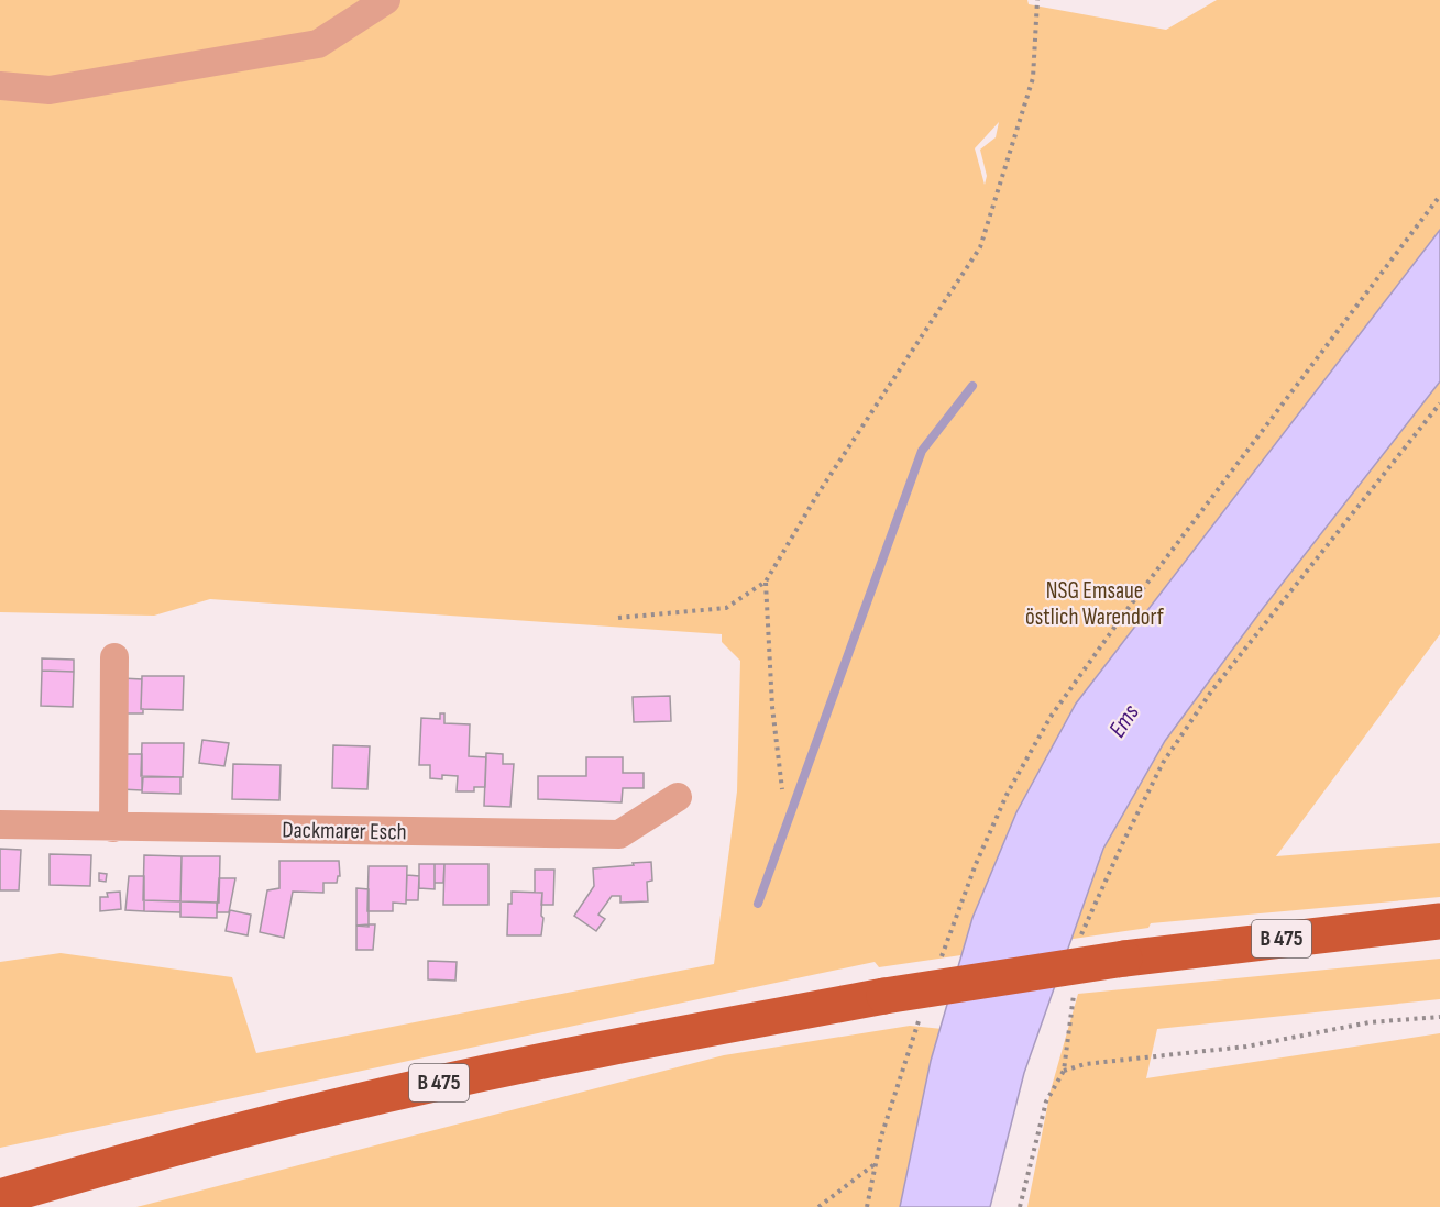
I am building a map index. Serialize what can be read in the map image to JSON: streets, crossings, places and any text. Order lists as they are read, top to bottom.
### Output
{
  "streets": {
    "main road": ["B 475"],
    "street": ["Dackmarer Esch"]
  },
  "water": ["Ems"],
  "parks": ["NSG Emsaue östlich Warendorf"]
}
